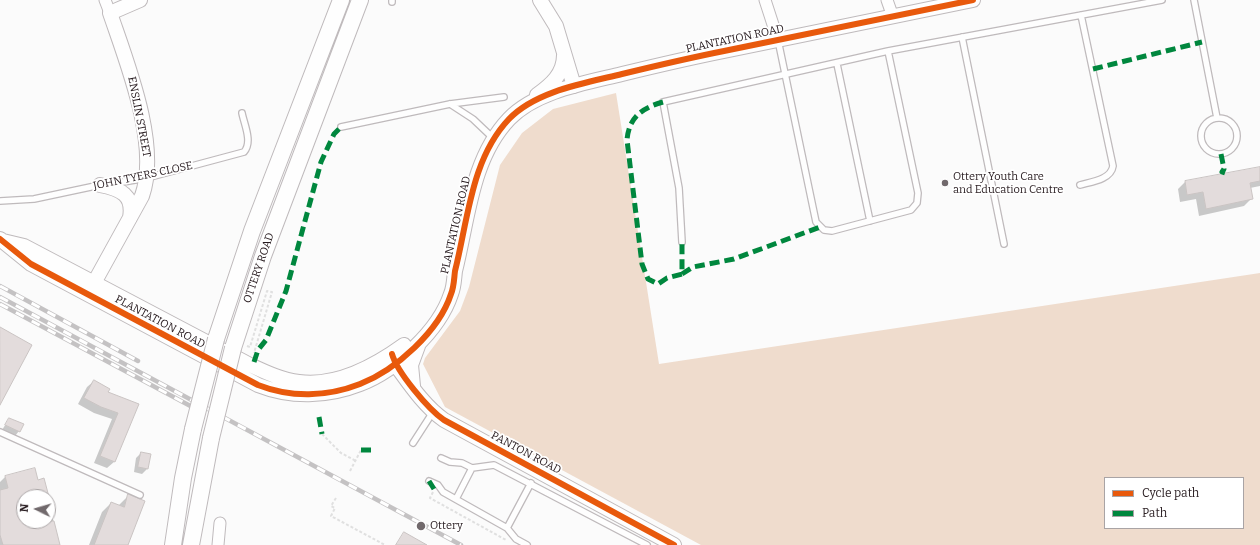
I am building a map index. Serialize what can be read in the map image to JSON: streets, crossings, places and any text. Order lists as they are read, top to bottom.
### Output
{
  "streets": {
    "main road": ["OTTERY ROAD"],
    "street": ["PLANTATION ROAD", "ENSLIN STREET", "PANTON ROAD"],
    "lane": ["JOHN TYERS CLOSE"]
  },
  "crossings": [
    ["PLANTATION ROAD", "ENSLIN STREET"],
    ["PLANTATION ROAD", "PANTON ROAD"],
    ["ENSLIN STREET", "JOHN TYERS CLOSE"]
  ],
  "places": ["Ottery Youth Care and Education Centre", "Ottery"],
  "legend": ["Cycle path", "Path"],
  "north": "left"
}
